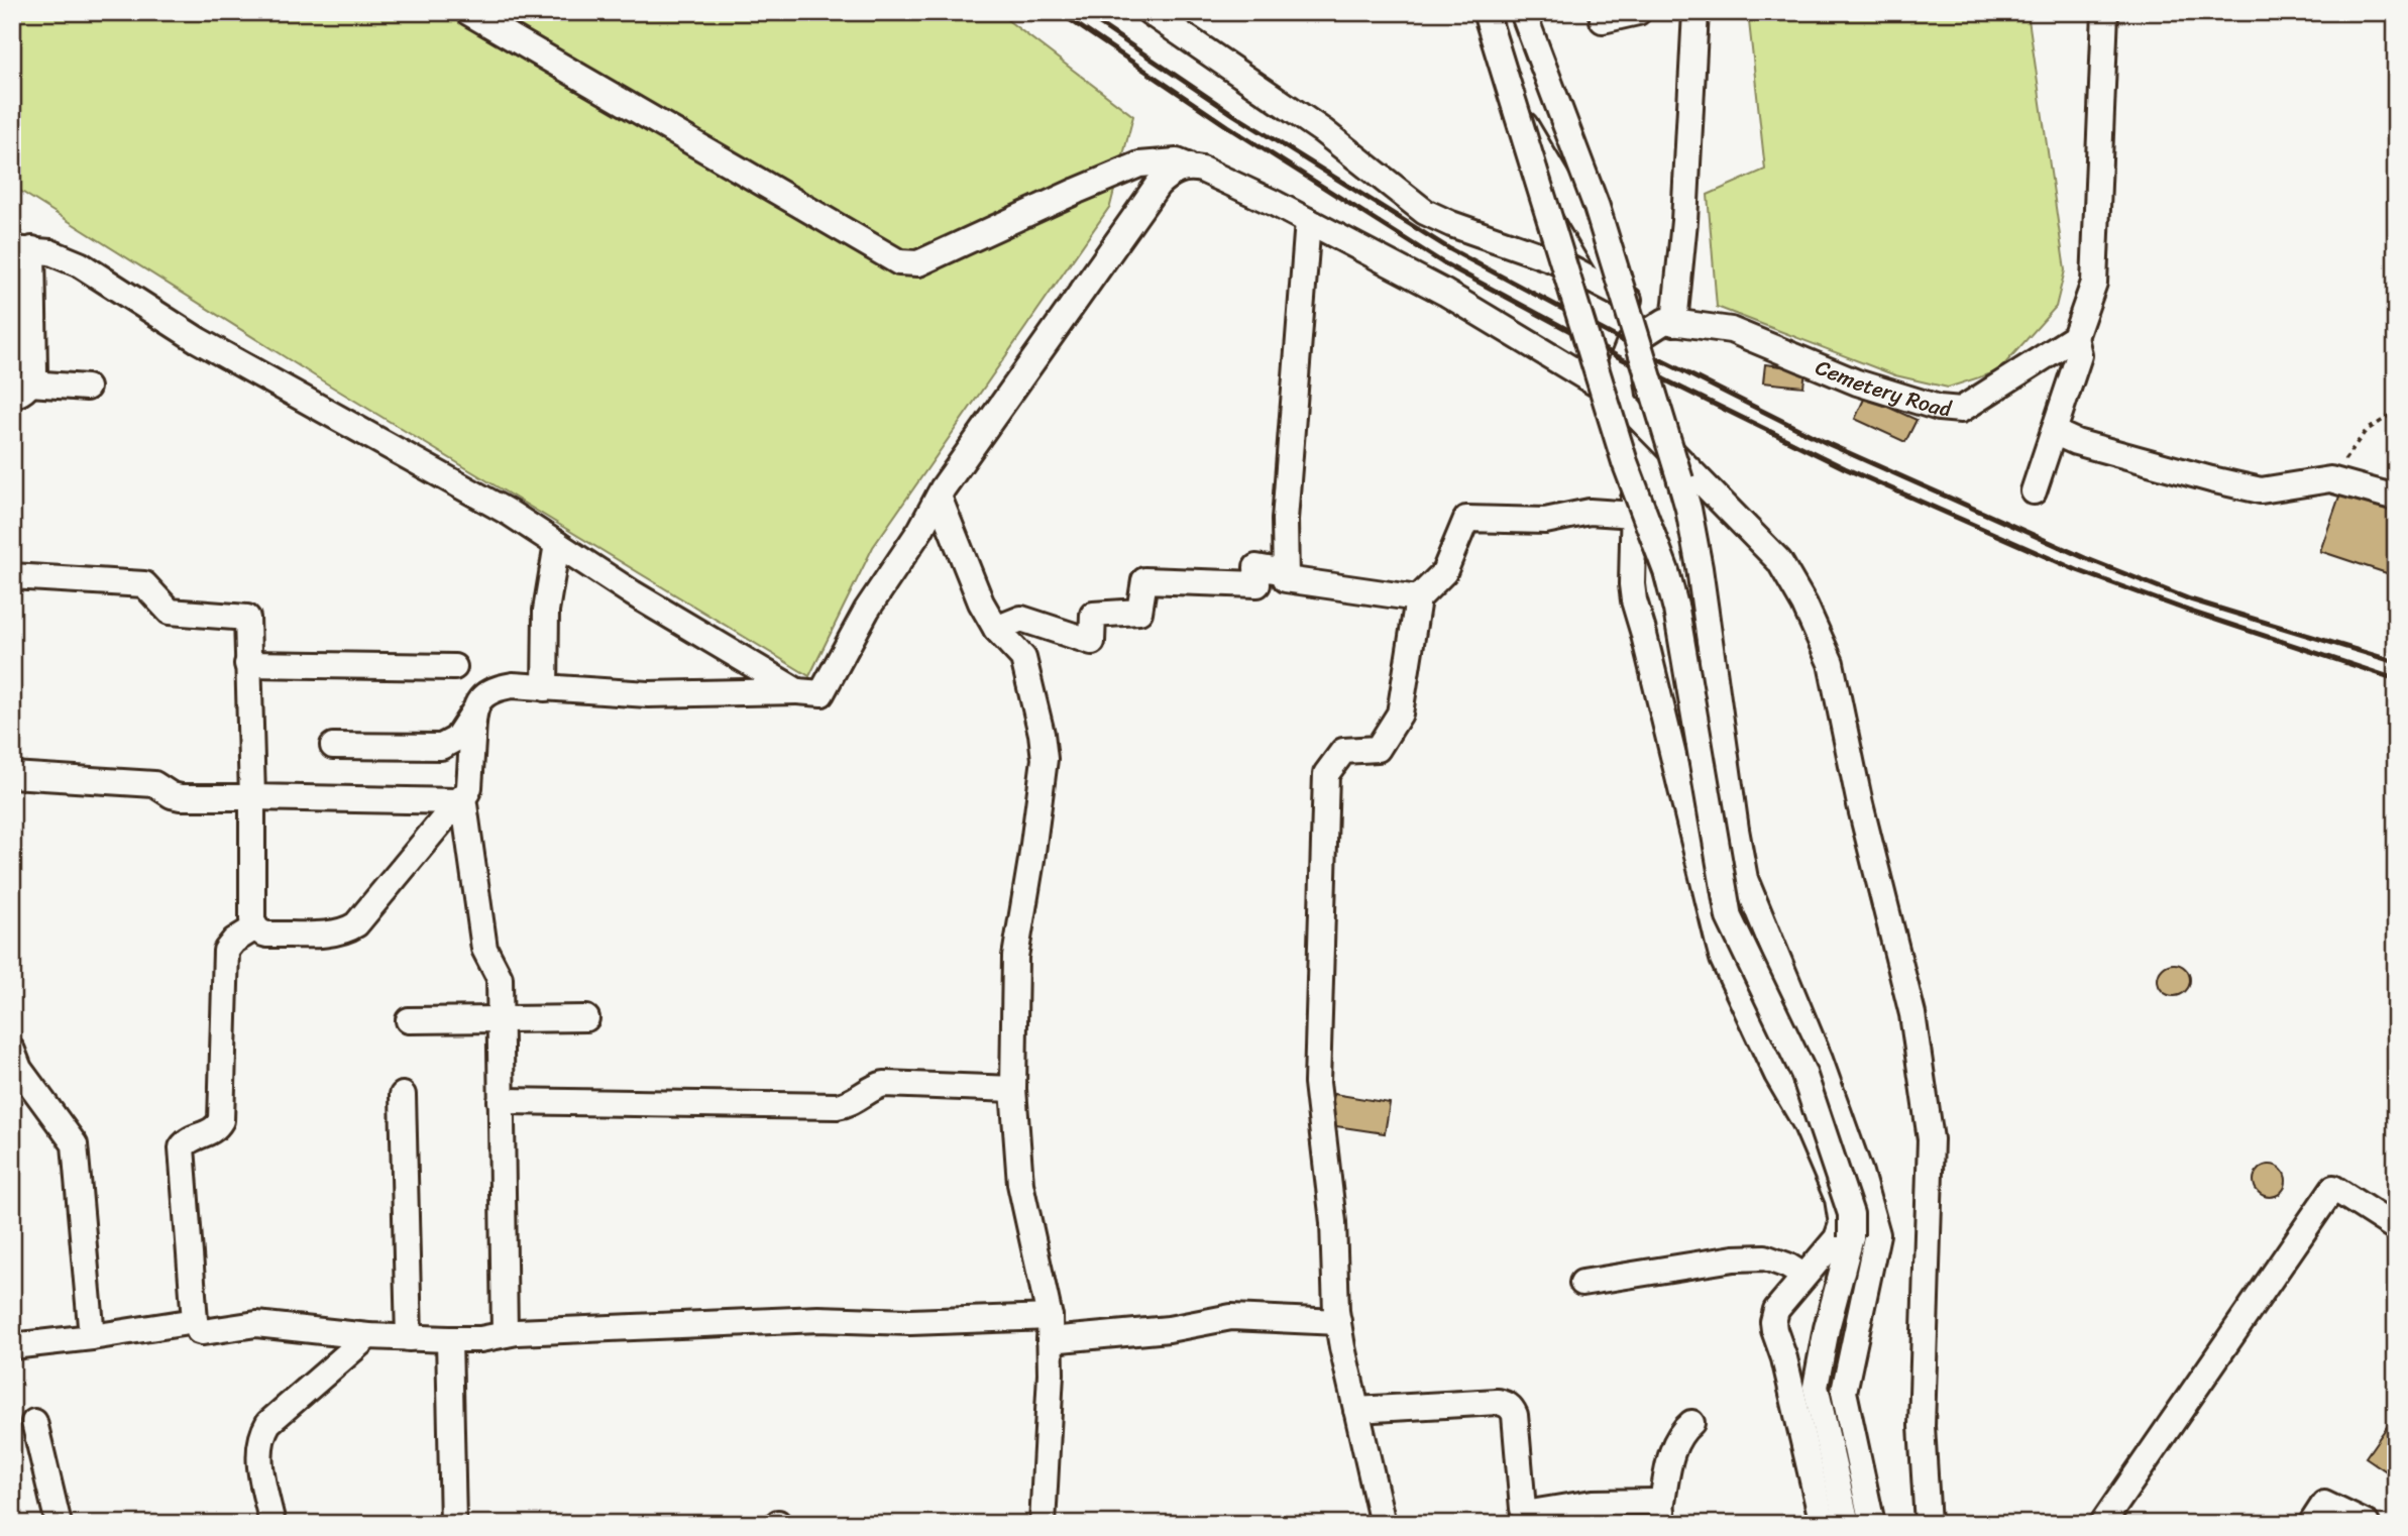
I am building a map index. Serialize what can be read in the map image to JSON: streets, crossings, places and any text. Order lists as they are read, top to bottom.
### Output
{
  "streets": {
    "street": ["Cemetery Road"]
  }
}
